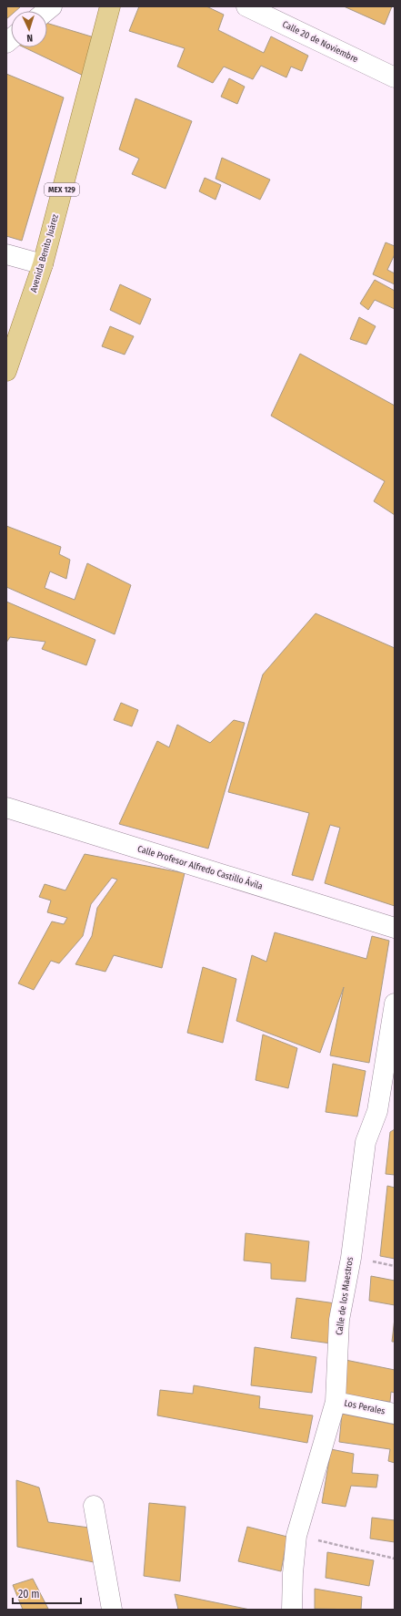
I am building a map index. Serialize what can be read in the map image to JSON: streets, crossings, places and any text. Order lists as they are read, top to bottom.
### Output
{
  "streets": {
    "main road": ["MEX 129", "Avenida Benito Juárez"],
    "street": [
      "Calle 20 de Noviembre",
      "Calle Profesor Alfredo Castillo Ávila",
      "Calle de los Maestros",
      "Los Perales"
    ]
  },
  "crossings": [
    ["Calle de los Maestros", "Los Perales"]
  ],
  "scale_bar": "20 m",
  "north": "bottom"
}
